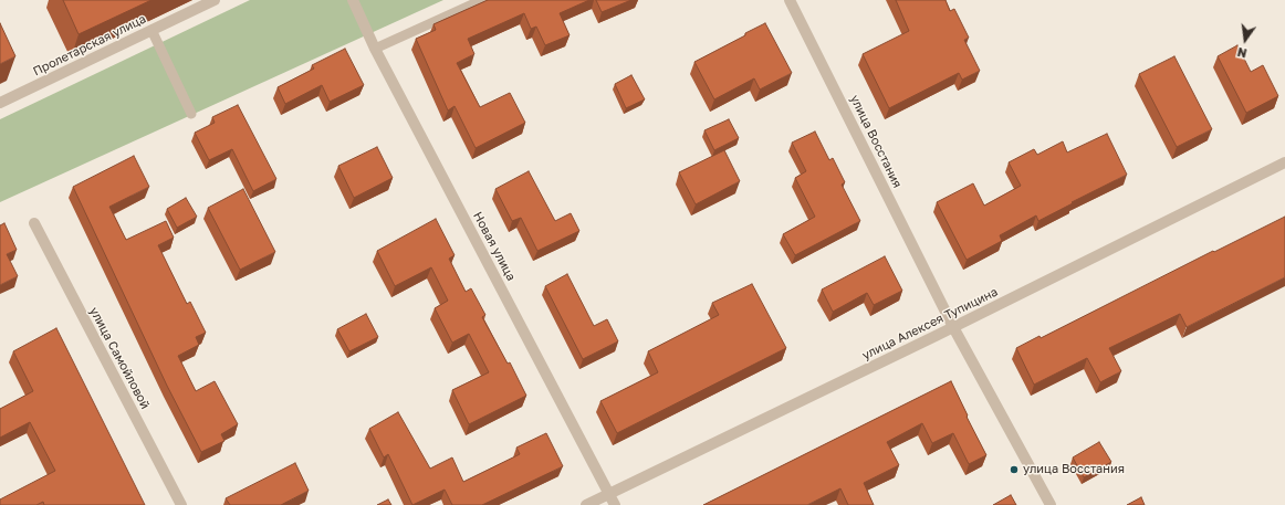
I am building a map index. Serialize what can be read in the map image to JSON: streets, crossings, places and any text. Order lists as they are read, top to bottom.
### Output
{
  "streets": {
    "street": [
      "Пролетарская улица",
      "улица Восстания",
      "Новая улица",
      "улица Алексея Тупицина",
      "улица Самойловой"
    ]
  },
  "crossings": [
    ["улица Восстания", "улица Алексея Тупицина"],
    ["Новая улица", "улица Алексея Тупицина"]
  ],
  "places": ["улица Восстания"],
  "north": "bottom"
}
